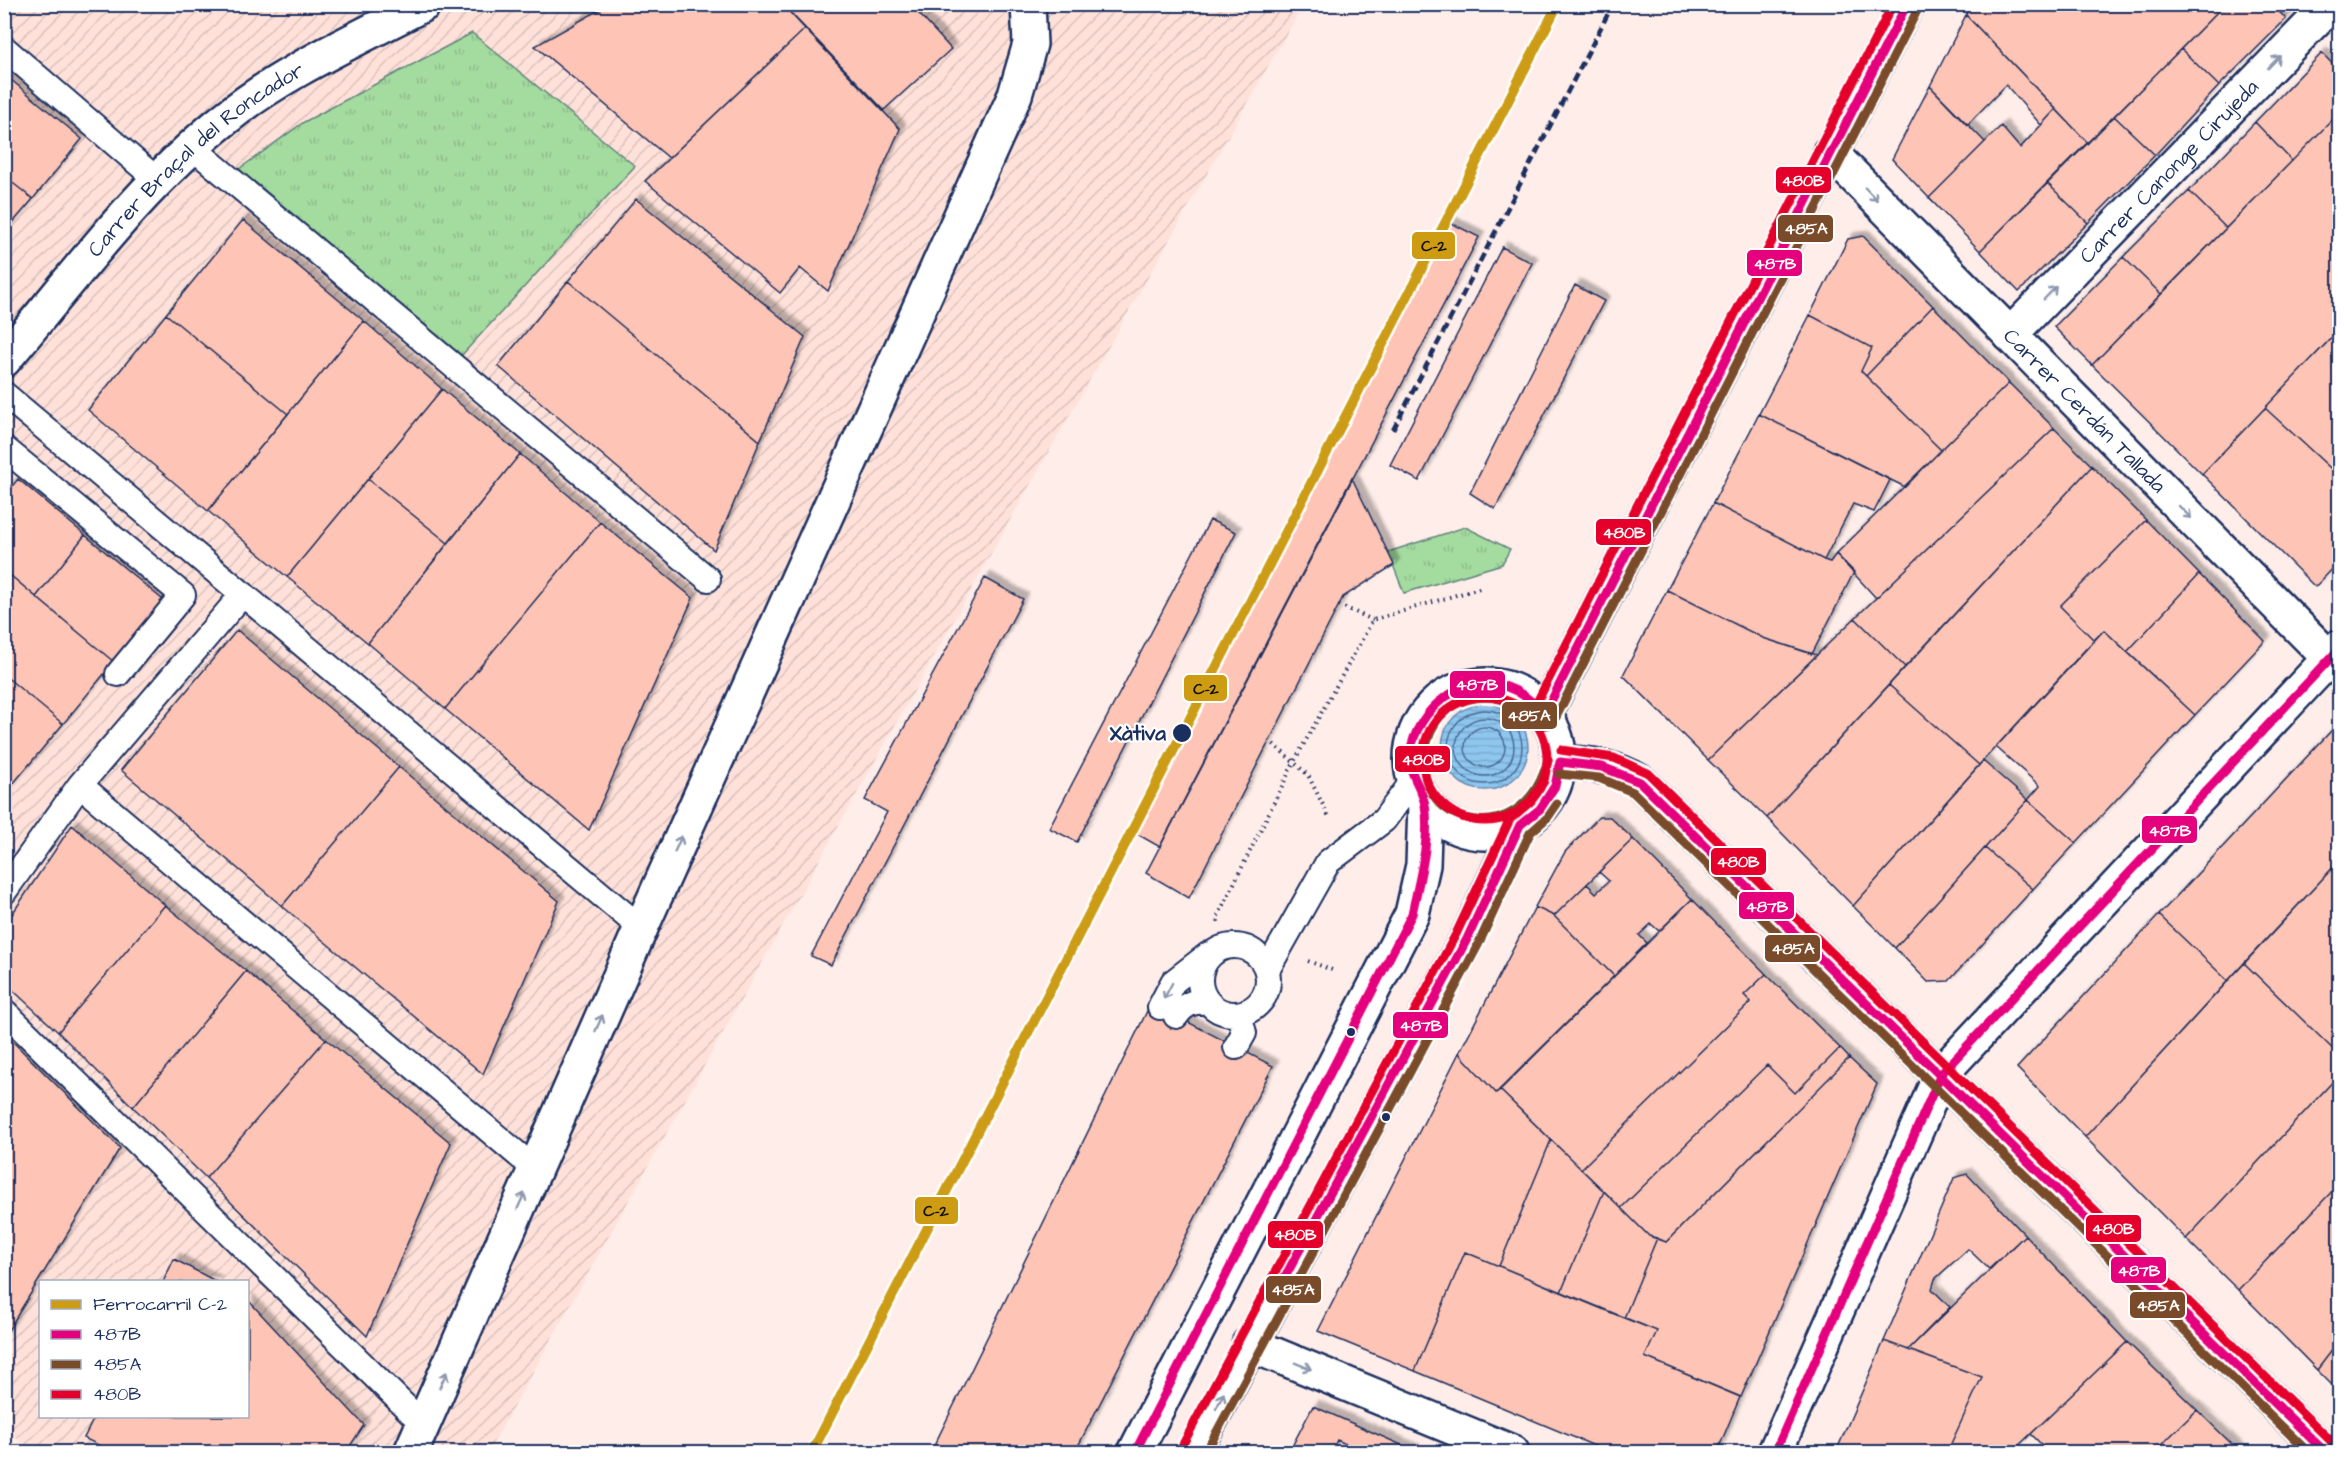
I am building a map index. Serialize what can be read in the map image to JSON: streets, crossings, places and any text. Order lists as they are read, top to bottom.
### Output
{
  "streets": {
    "street": ["Carrer Braçal del Roncador", "Carrer Canonge Cirujeda", "Carrer Cerdán Tallada"]
  },
  "crossings": [
    ["Carrer Canonge Cirujeda", "Carrer Cerdán Tallada"]
  ],
  "one_way": ["Carrer Cerdán Tallada"],
  "places": ["Xàtiva"],
  "lines": [
    "rail line C-2",
    "transit line 487B",
    "transit line 480B",
    "transit line 485A"
  ],
  "legend": [
    "Ferrocarril C-2",
    "487B",
    "485A",
    "480B"
  ]
}
